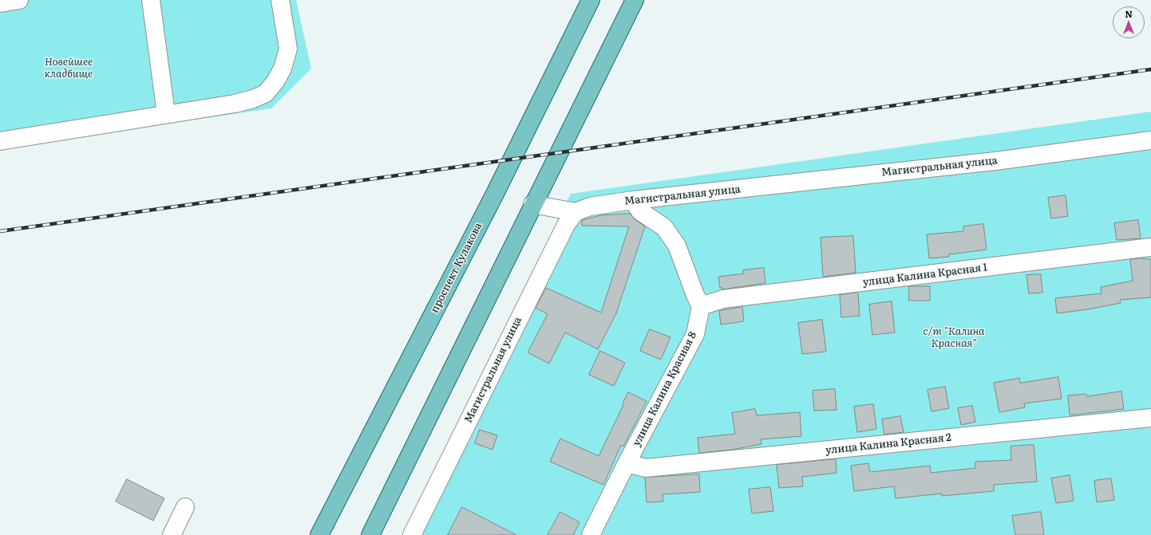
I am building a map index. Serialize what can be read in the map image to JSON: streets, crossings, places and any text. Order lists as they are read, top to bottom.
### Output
{
  "streets": {
    "main road": ["проспект Кулакова"],
    "street": [
      "Магистральная улица",
      "улица Калина Красная 1",
      "улица Калина Красная 8",
      "улица Калина Красная 2"
    ]
  },
  "crossings": [
    ["улица Калина Красная 1", "улица Калина Красная 8"],
    ["улица Калина Красная 8", "улица Калина Красная 2"]
  ],
  "parks": ["Новейшее кладбище", "с/т \"Калина Красная\""],
  "north": "top"
}
